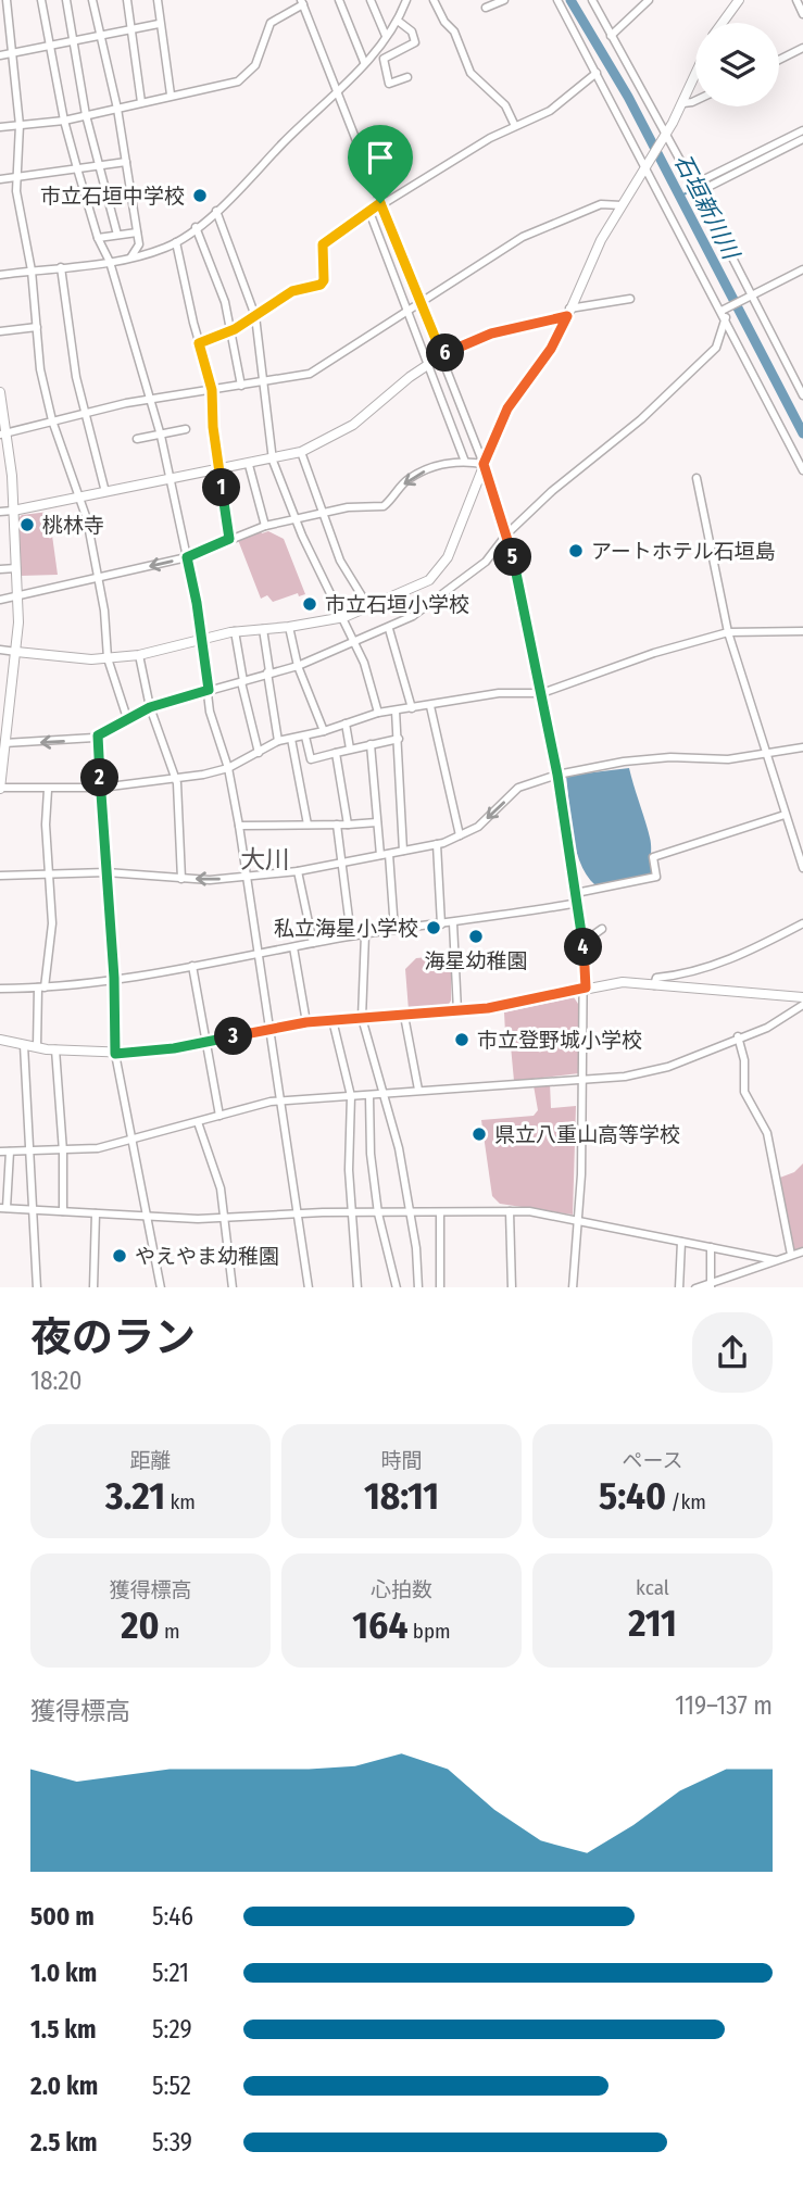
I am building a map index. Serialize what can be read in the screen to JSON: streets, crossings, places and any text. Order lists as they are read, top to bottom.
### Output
{
  "districts": ["大川"],
  "water": ["石垣新川川"],
  "places": [
    "市立石垣中学校",
    "桃林寺",
    "アートホテル石垣島",
    "市立石垣小学校",
    "私立海星小学校",
    "海星幼稚園",
    "市立登野城小学校",
    "県立八重山高等学校",
    "やえやま幼稚園"
  ],
  "page": {
    "pins": [
      "6",
      "1",
      "5",
      "2",
      "4",
      "3"
    ],
    "heading": ["夜のラン", "18:20"],
    "stats": [
      ["距離", "3.21 km"],
      ["時間", "18:11"],
      ["ペース", "5:40 /km"],
      ["獲得標高", "20 m"],
      ["心拍数", "164 bpm"],
      ["kcal", "211"]
    ],
    "chart": ["獲得標高", "119–137 m"],
    "list": [
      {
        "name": "500 m",
        "note": "5:46"
      },
      {
        "name": "1.0 km",
        "note": "5:21"
      },
      {
        "name": "1.5 km",
        "note": "5:29"
      },
      {
        "name": "2.0 km",
        "note": "5:52"
      },
      {
        "name": "2.5 km",
        "note": "5:39"
      }
    ]
  }
}
